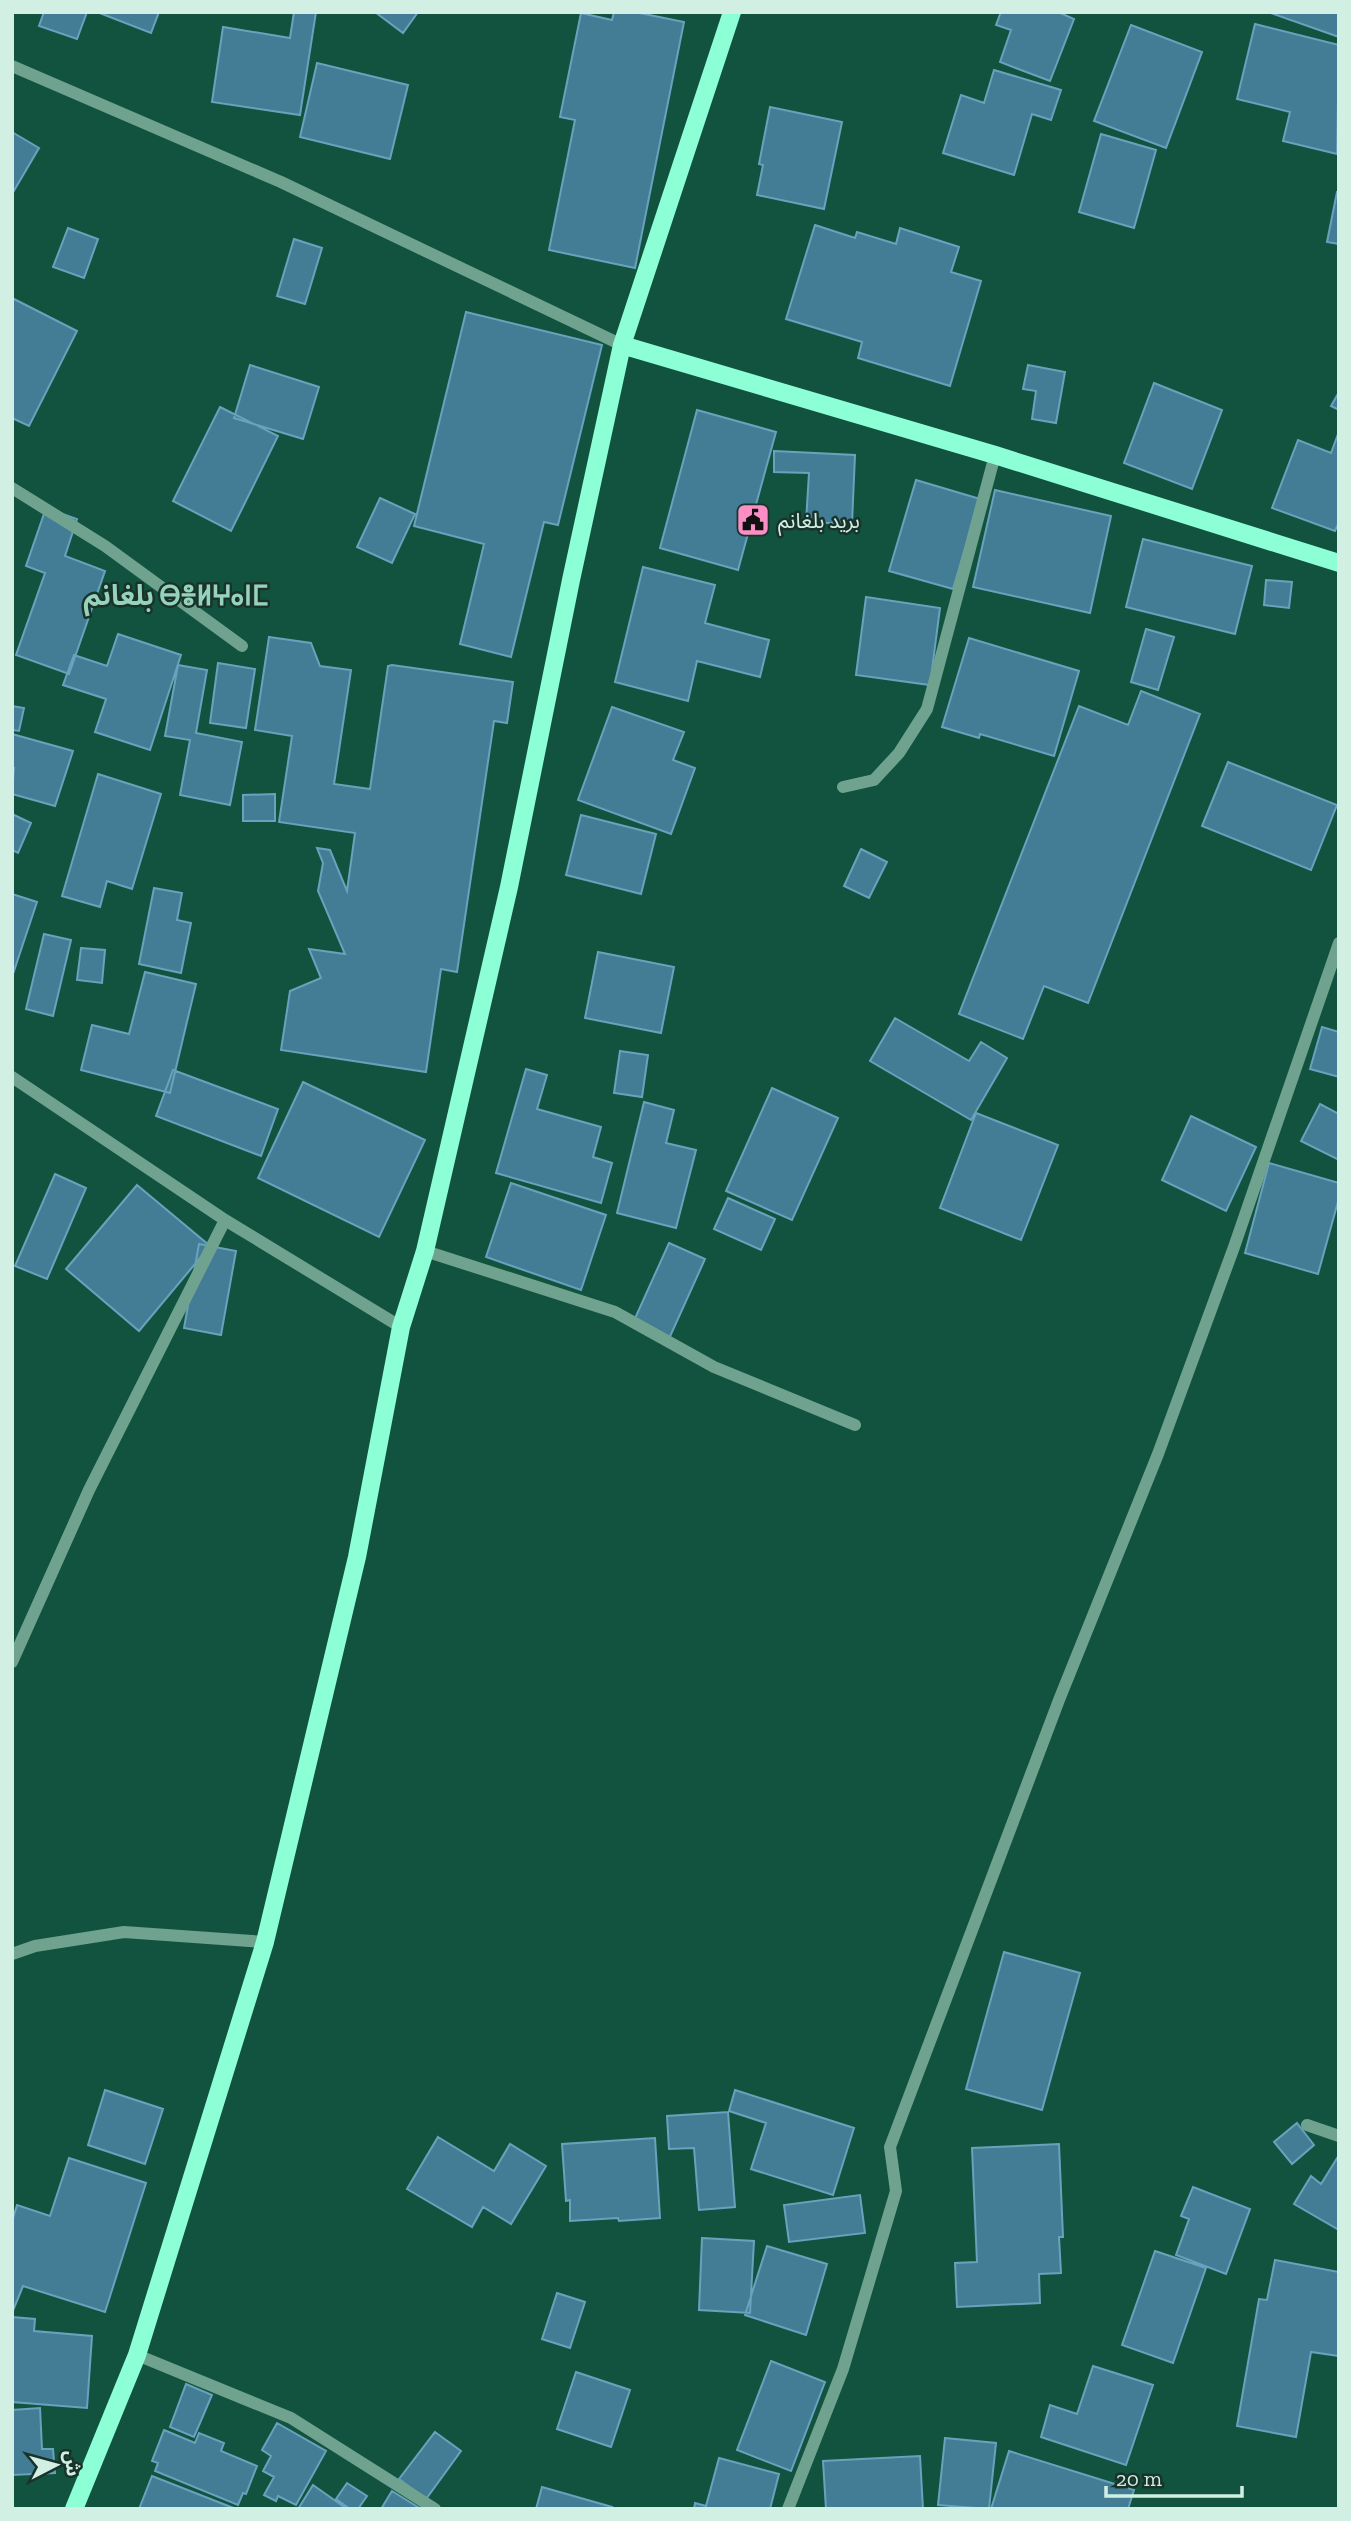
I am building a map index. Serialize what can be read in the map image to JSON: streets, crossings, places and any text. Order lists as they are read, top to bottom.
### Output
{
  "districts": ["بلغانم ⴱⴻⵍⵖⴰⵏⵎ"],
  "places": {
    "public building": ["بريد بلغانم"]
  },
  "scale_bar": "20 m",
  "north": "right"
}
